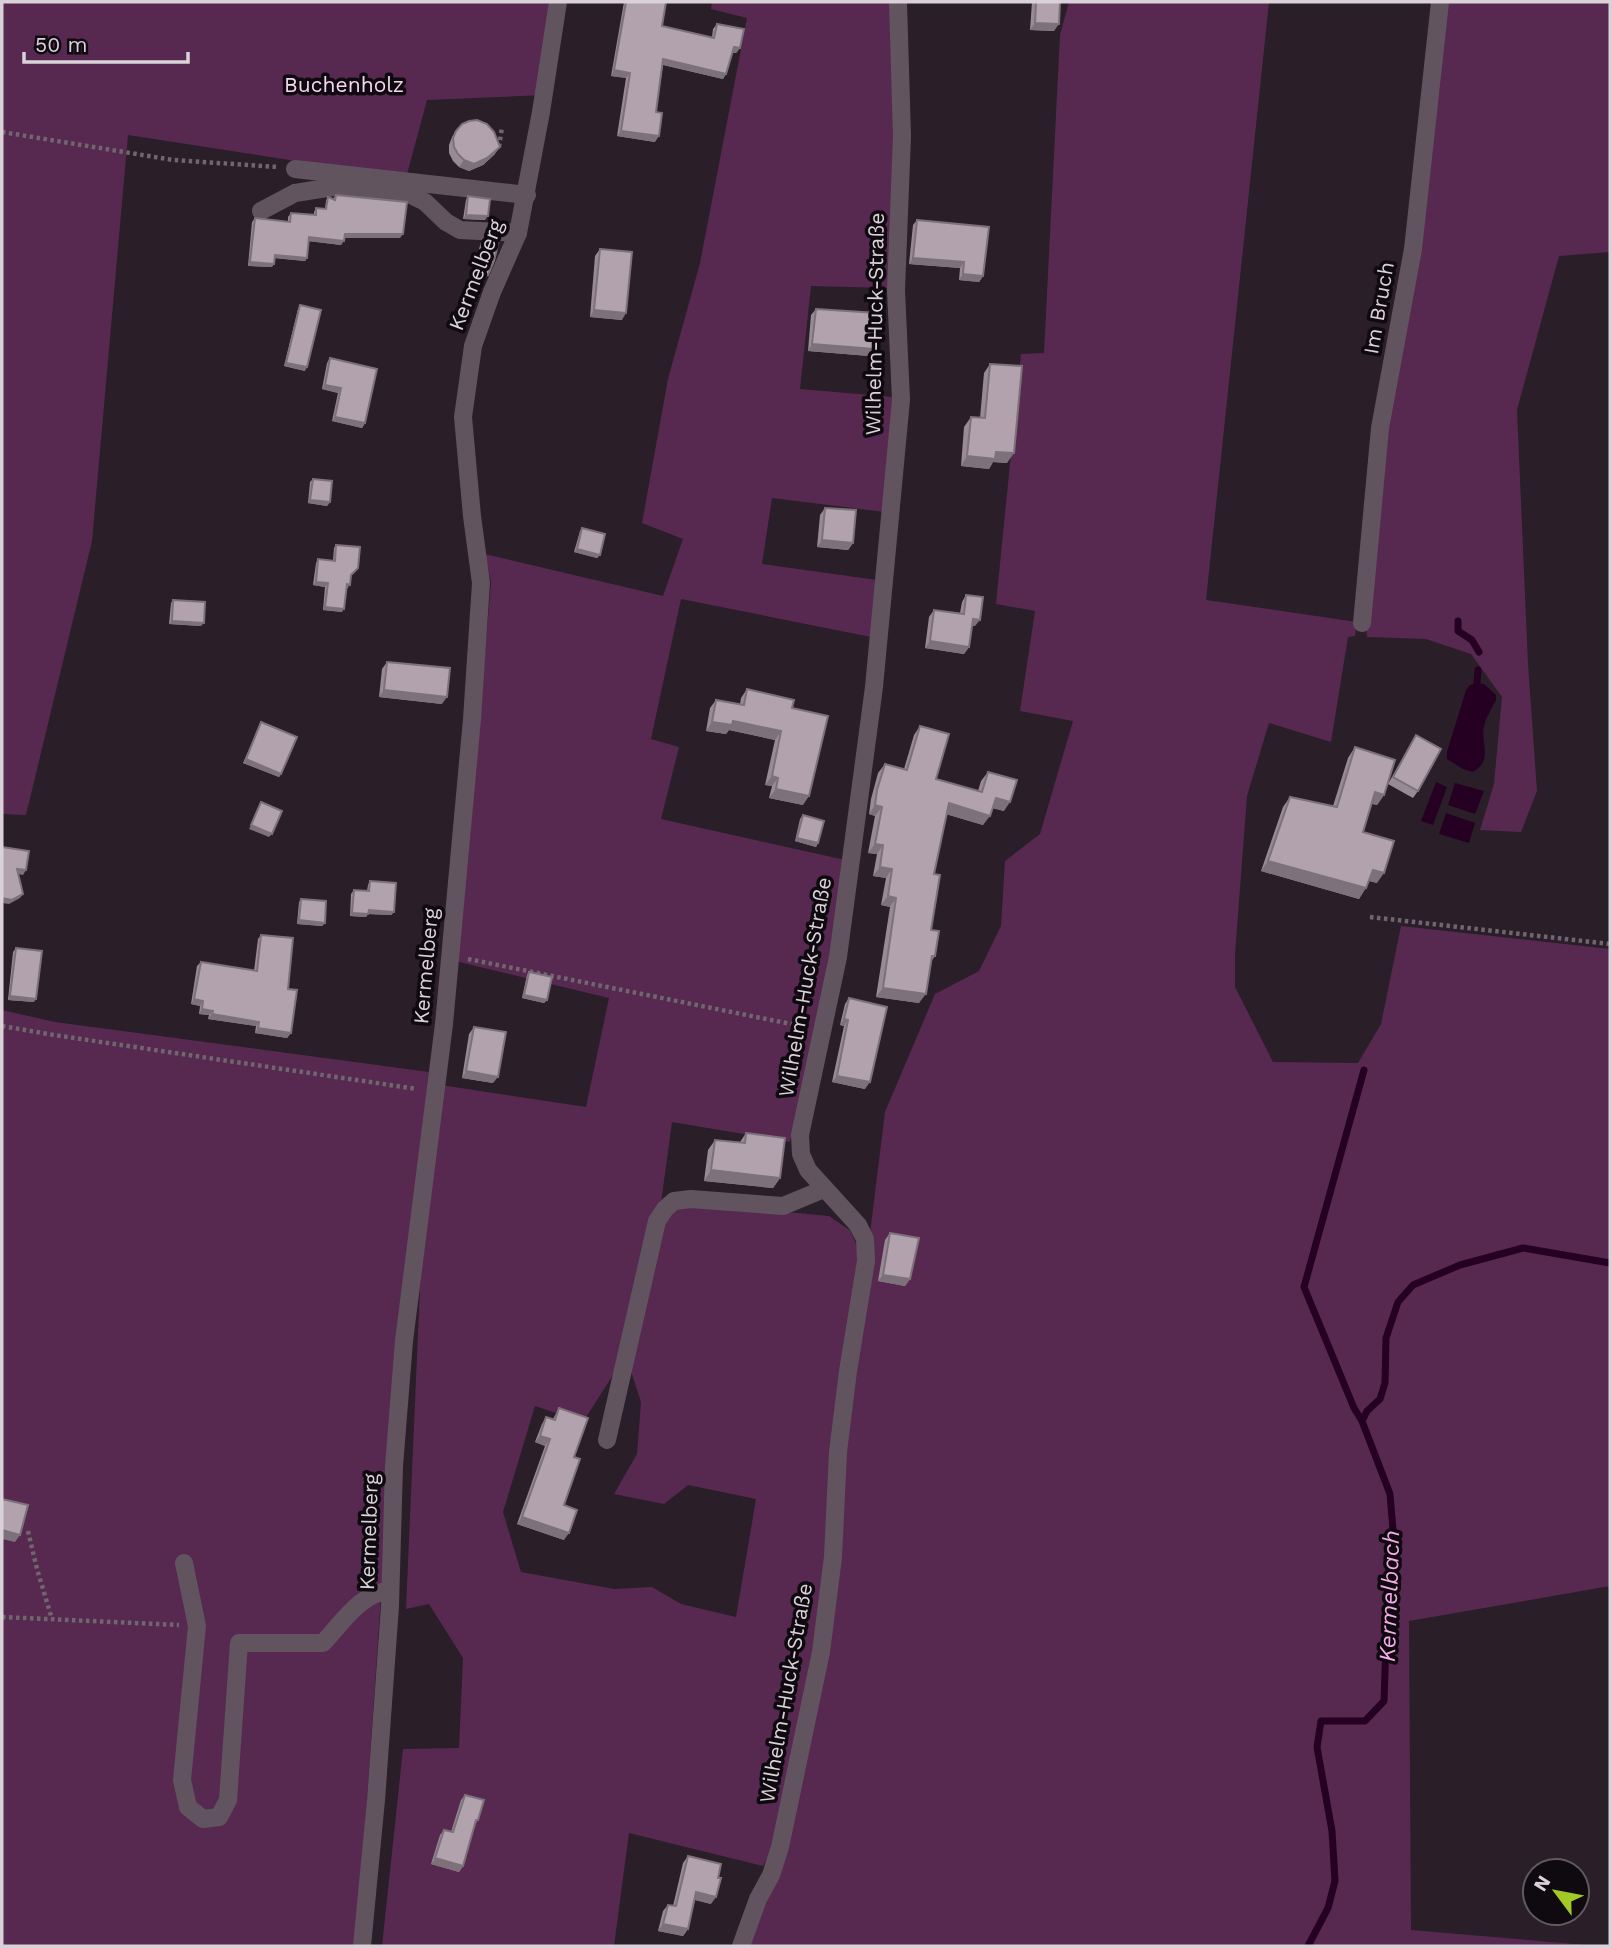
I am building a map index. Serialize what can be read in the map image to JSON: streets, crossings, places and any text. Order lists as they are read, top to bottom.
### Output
{
  "streets": {
    "street": ["Kermelberg", "Im Bruch", "Wilhelm-Huck-Straße"]
  },
  "water": ["Kermelbach"],
  "parks": ["Buchenholz"],
  "scale_bar": "50 m",
  "north": "top left"
}
